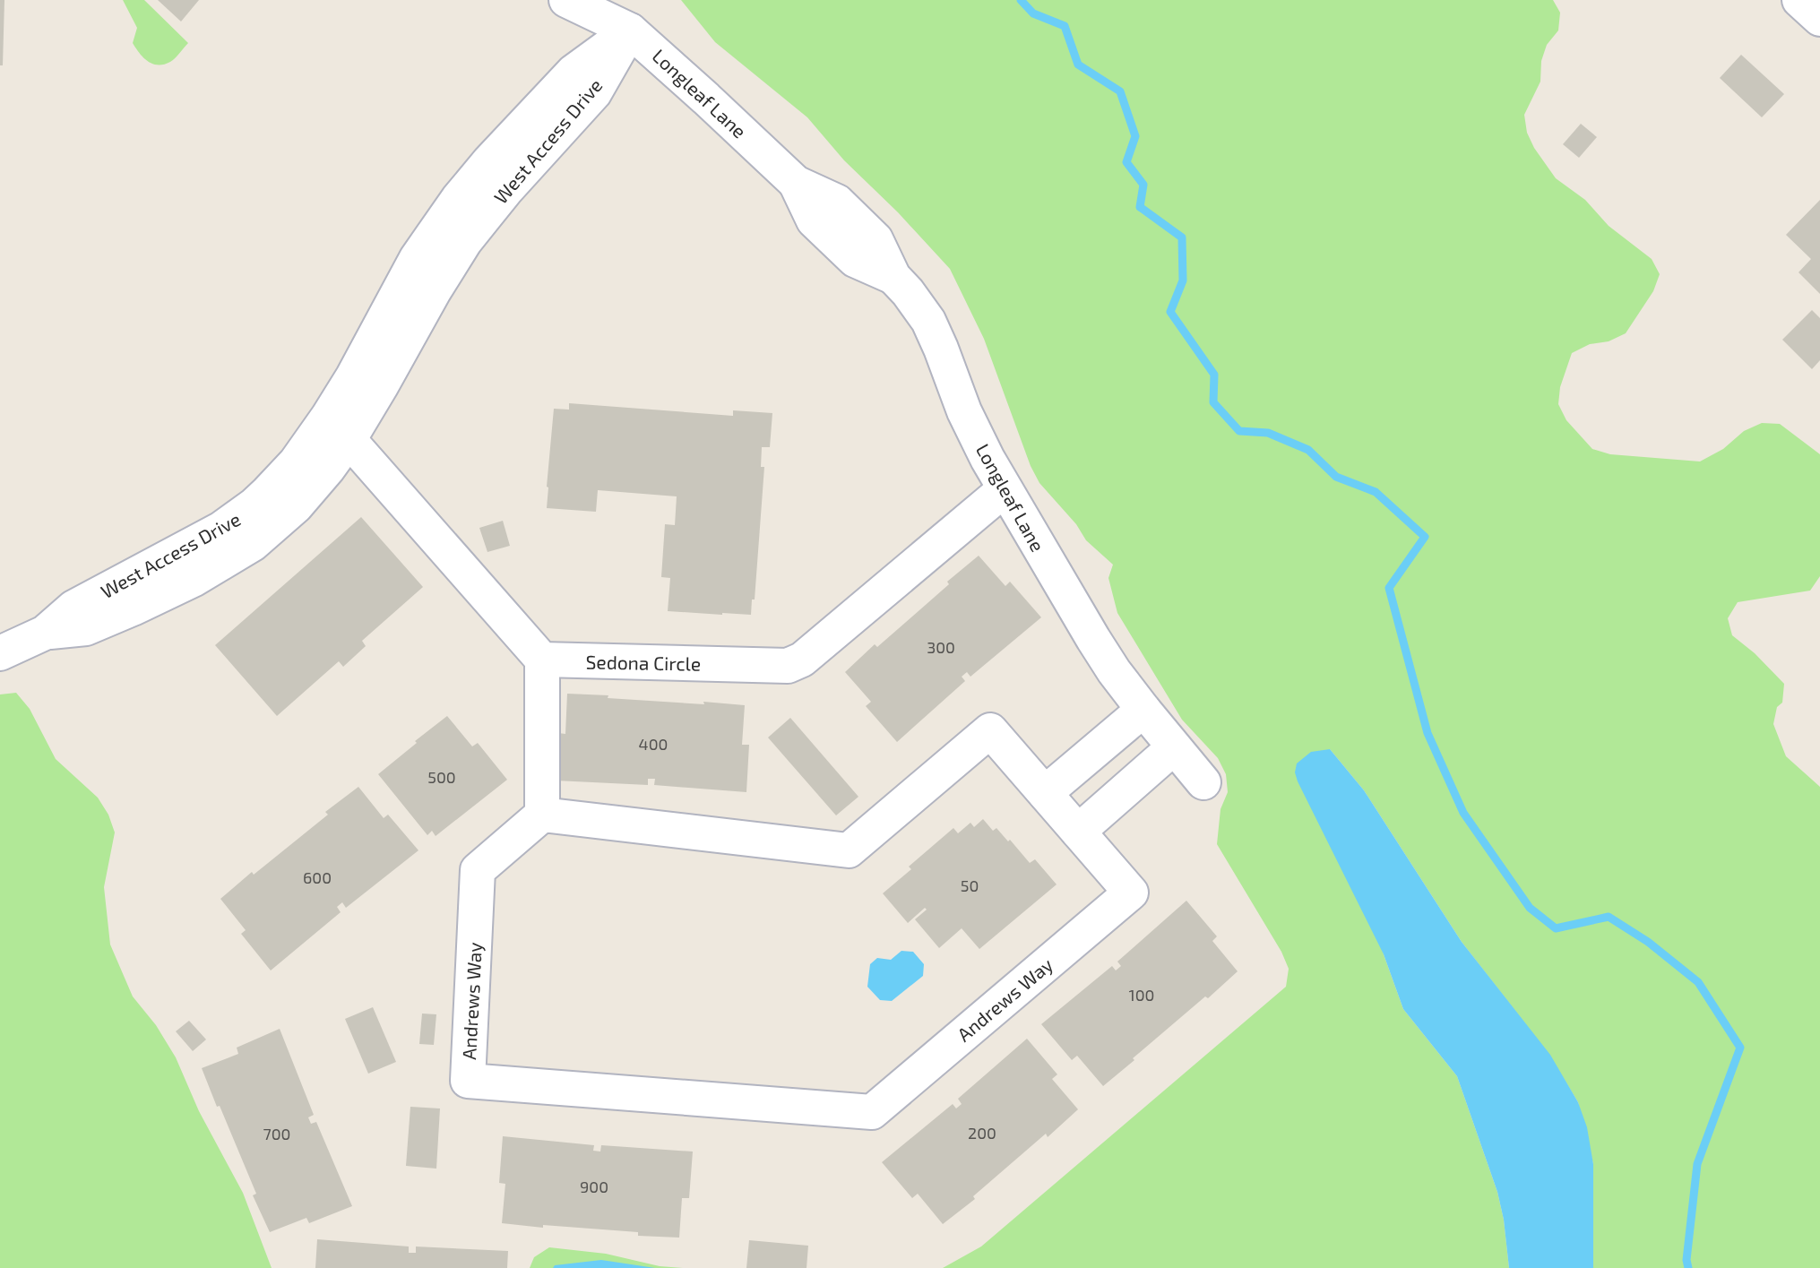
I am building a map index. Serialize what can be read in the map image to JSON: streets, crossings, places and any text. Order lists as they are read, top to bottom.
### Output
{
  "streets": {
    "street": [
      "Longleaf Lane",
      "West Access Drive",
      "Sedona Circle",
      "Andrews Way"
    ]
  },
  "crossings": [
    ["Longleaf Lane", "West Access Drive"],
    ["Longleaf Lane", "Sedona Circle"]
  ],
  "house_numbers": [
    "300",
    "400",
    "500",
    "600",
    "50",
    "100",
    "200",
    "700",
    "900"
  ]
}
